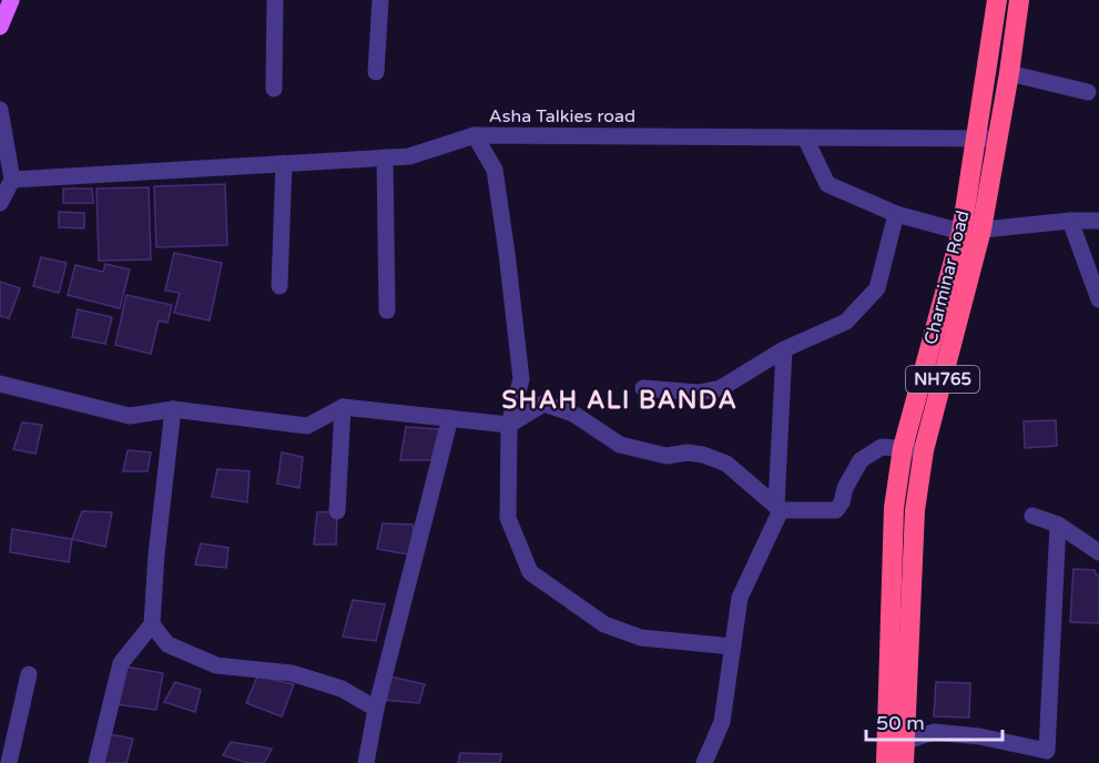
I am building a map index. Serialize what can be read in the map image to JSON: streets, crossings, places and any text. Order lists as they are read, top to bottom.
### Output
{
  "streets": {
    "highway": ["Charminar Road", "NH765"],
    "street": ["Asha Talkies road"]
  },
  "crossings": [
    ["Asha Talkies road", "Charminar Road"]
  ],
  "districts": ["SHAH ALI BANDA"],
  "scale_bar": "50 m"
}
